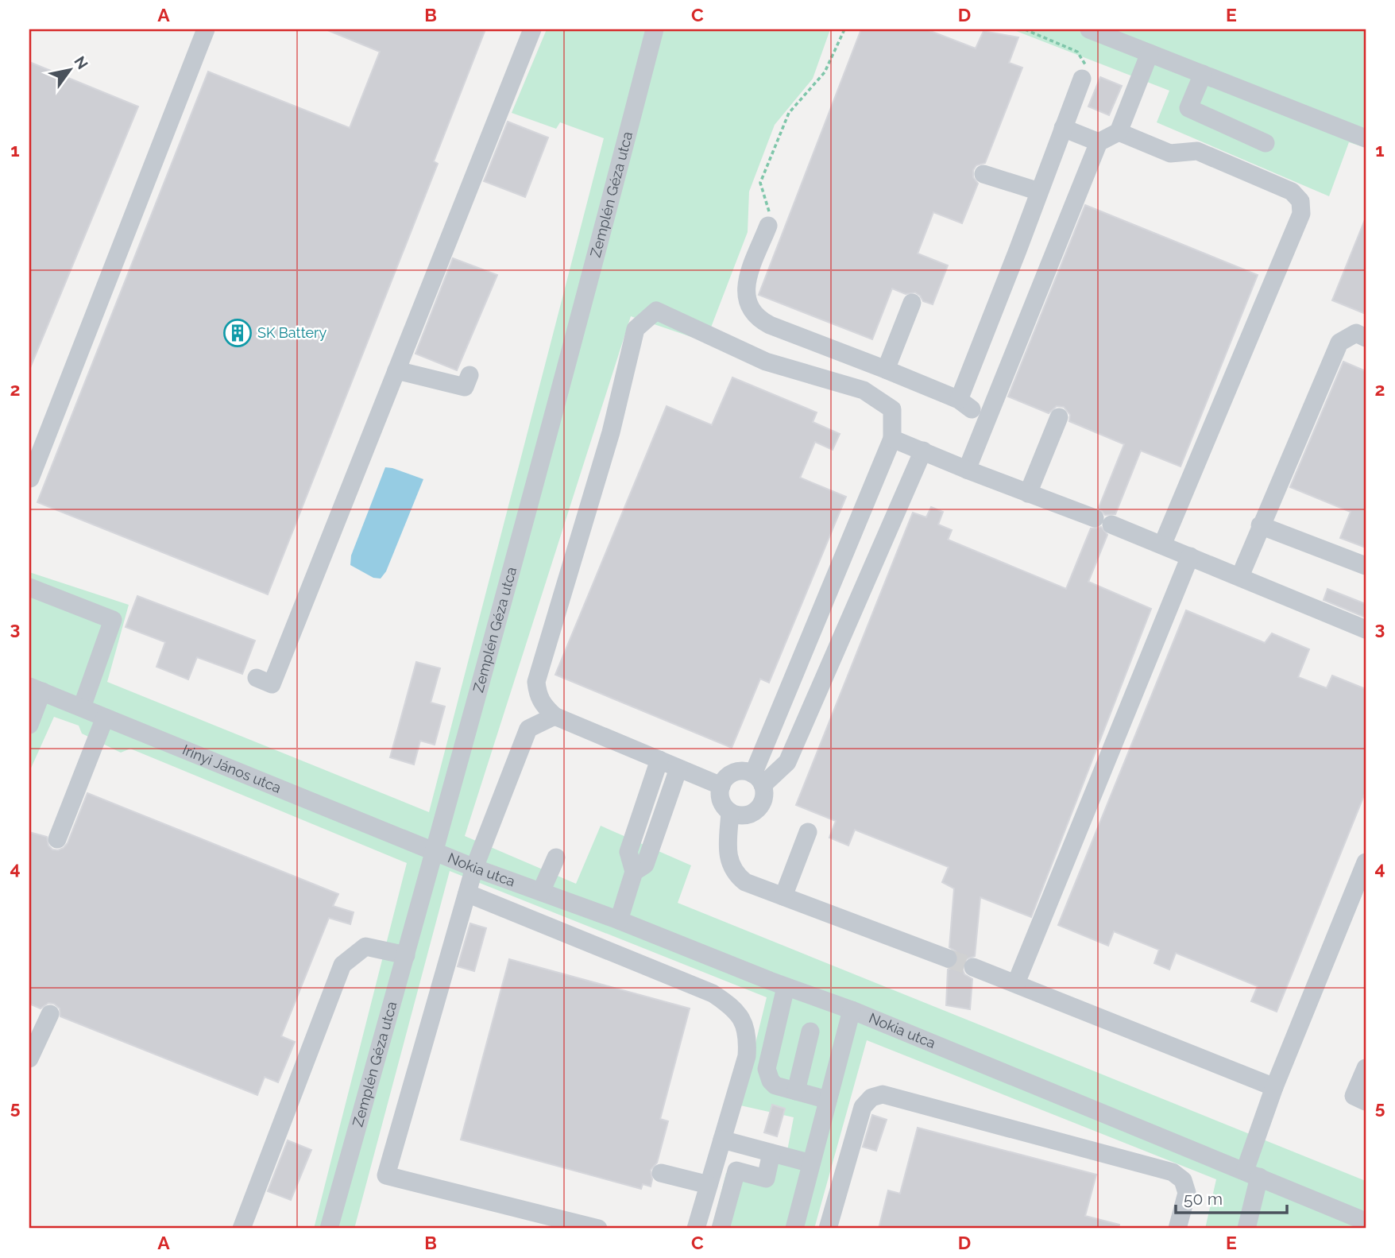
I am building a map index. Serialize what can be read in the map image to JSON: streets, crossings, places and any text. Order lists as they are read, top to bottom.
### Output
{
  "streets": {
    "street": ["Zemplén Géza utca", "Irinyi János utca", "Nokia utca"]
  },
  "crossings": [
    ["Zemplén Géza utca", "Irinyi János utca"],
    ["Zemplén Géza utca", "Nokia utca"],
    ["Irinyi János utca", "Nokia utca"]
  ],
  "places": {
    "building": ["SK Battery"]
  },
  "scale_bar": "50 m",
  "north": "top right",
  "grid": {
    "columns": [
      "A",
      "B",
      "C",
      "D",
      "E"
    ],
    "rows": [
      "1",
      "2",
      "3",
      "4",
      "5"
    ]
  }
}
